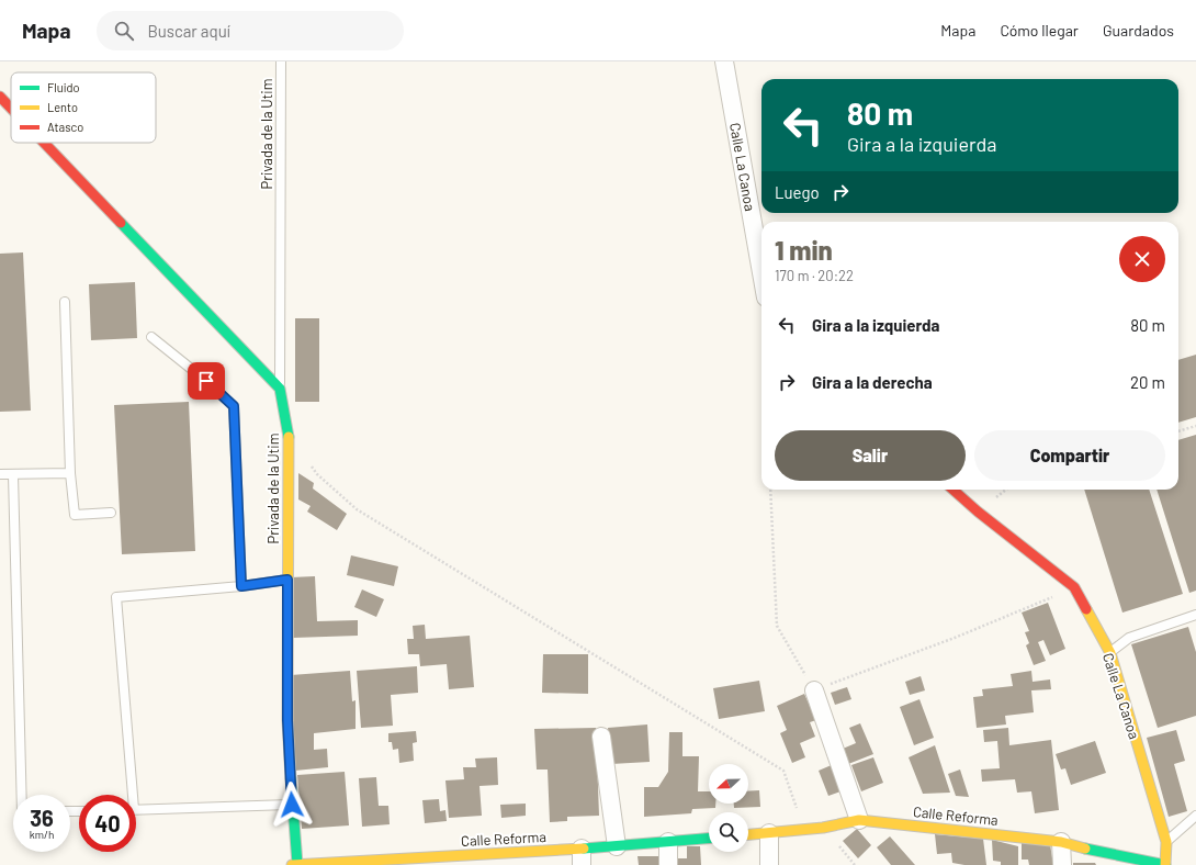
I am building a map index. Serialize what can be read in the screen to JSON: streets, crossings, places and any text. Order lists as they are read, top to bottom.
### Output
{
  "streets": {
    "street": ["Privada de la Utim", "Calle La Canoa", "Calle Reforma"]
  },
  "crossings": [
    ["Privada de la Utim", "Calle Reforma"],
    ["Calle La Canoa", "Calle Reforma"]
  ],
  "legend": ["Fluido", "Lento", "Atasco"],
  "north": "left",
  "page": {
    "header": "Mapa",
    "search": "Buscar aquí",
    "nav": ["Mapa", "Cómo llegar", "Guardados"],
    "turn": ["80 m", "Gira a la izquierda"],
    "then": "Luego",
    "heading": ["1 min", "170 m · 20:22"],
    "list": [
      {
        "name": "Gira a la izquierda",
        "value": "80 m"
      },
      {
        "name": "Gira a la derecha",
        "value": "20 m"
      }
    ],
    "buttons": ["Salir", "Compartir"],
    "speed": "36 km/h",
    "limit": "40"
  }
}
